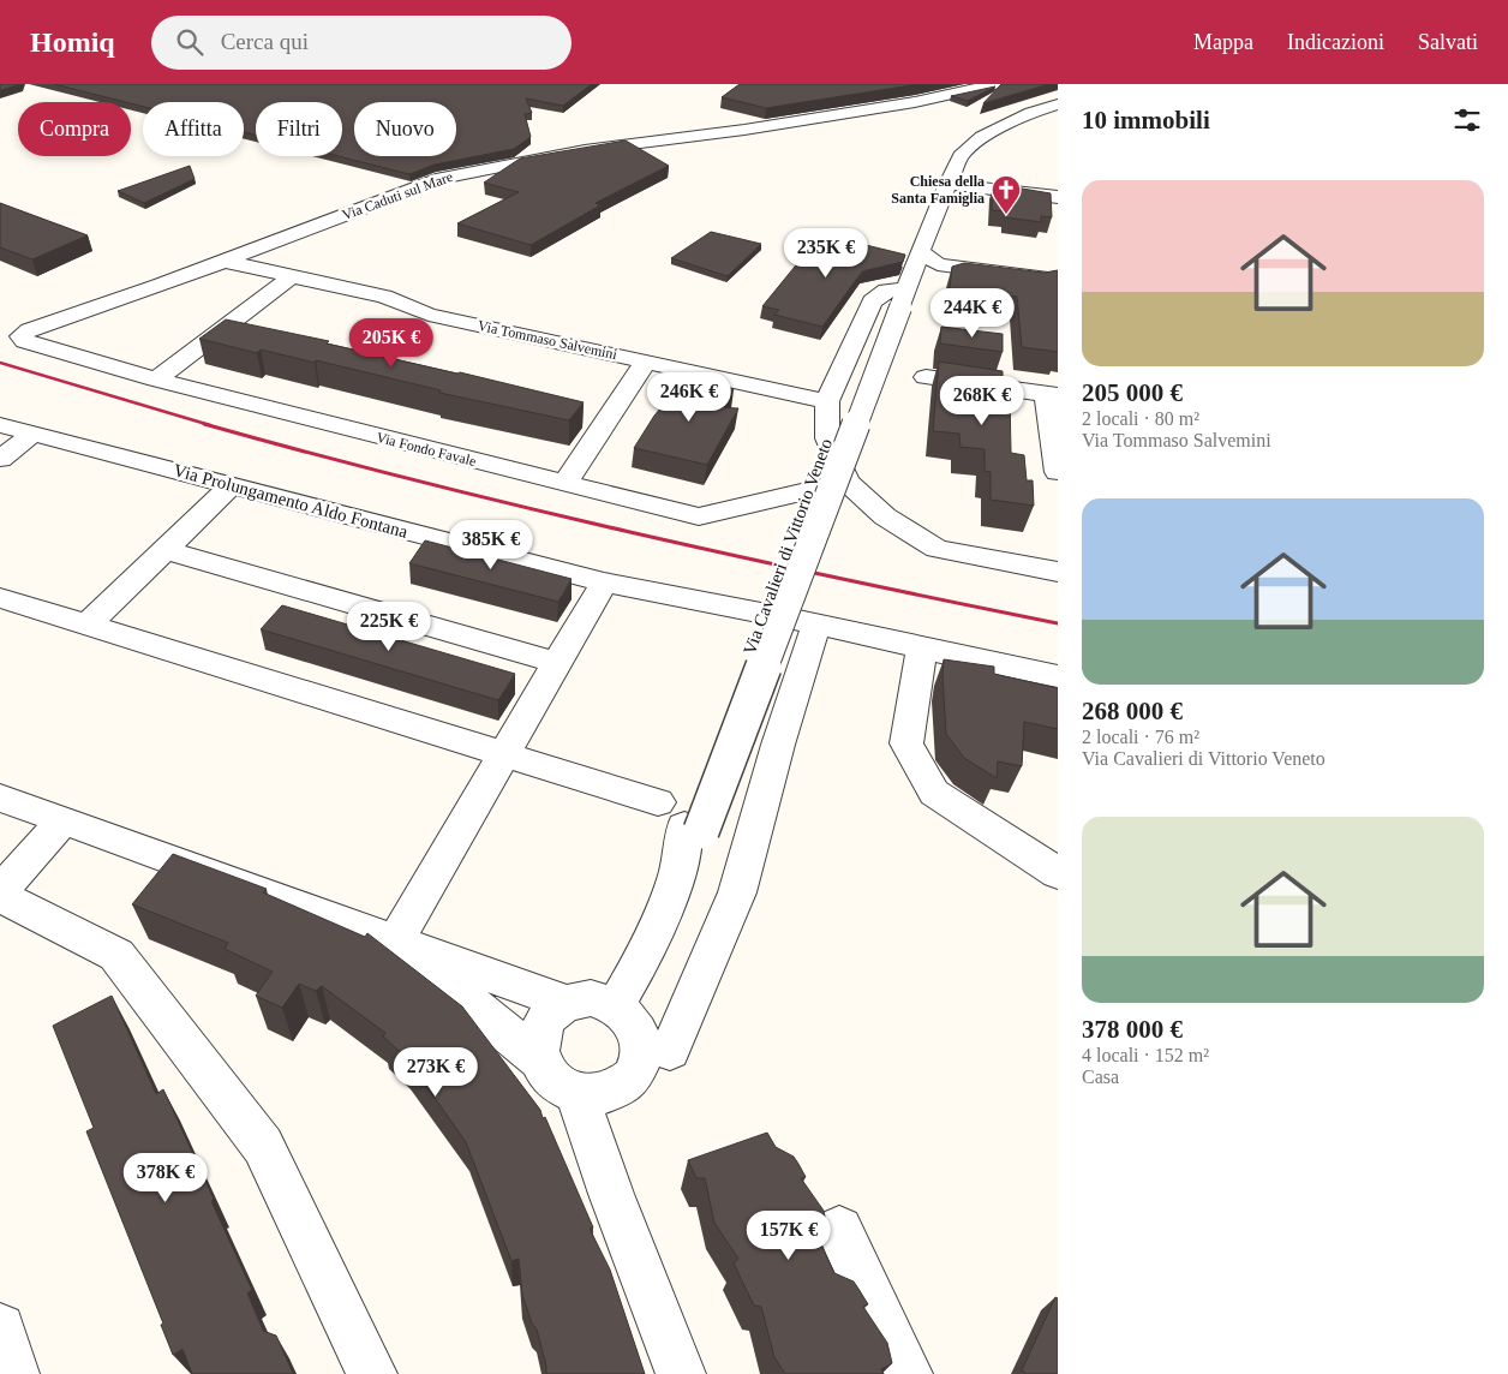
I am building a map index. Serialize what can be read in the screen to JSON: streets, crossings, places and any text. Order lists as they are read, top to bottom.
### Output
{
  "streets": {
    "street": [
      "Via Caduti sul Mare",
      "Via Tommaso Salvemini",
      "Via Fondo Favale",
      "Via Prolungamento Aldo Fontana",
      "Via Cavalieri di Vittorio Veneto"
    ]
  },
  "crossings": [
    ["Via Caduti sul Mare", "Via Tommaso Salvemini"],
    ["Via Caduti sul Mare", "Via Fondo Favale"]
  ],
  "places": {
    "church": ["Chiesa della Santa Famiglia"]
  },
  "page": {
    "header": "Homiq",
    "search": "Cerca qui",
    "nav": ["Mappa", "Indicazioni", "Salvati"],
    "heading": "10 immobili",
    "chip": [
      "Compra",
      "Affitta",
      "Filtri",
      "Nuovo"
    ],
    "list": [
      {
        "name": "205 000 €",
        "note": "2 locali · 80 m² · Via Tommaso Salvemini"
      },
      {
        "name": "268 000 €",
        "note": "2 locali · 76 m² · Via Cavalieri di Vittorio Veneto"
      },
      {
        "name": "378 000 €",
        "note": "4 locali · 152 m² · Casa"
      }
    ],
    "price": [
      "235K €",
      "244K €",
      "205K €",
      "246K €",
      "268K €",
      "385K €",
      "225K €",
      "273K €",
      "378K €",
      "157K €"
    ]
  }
}
